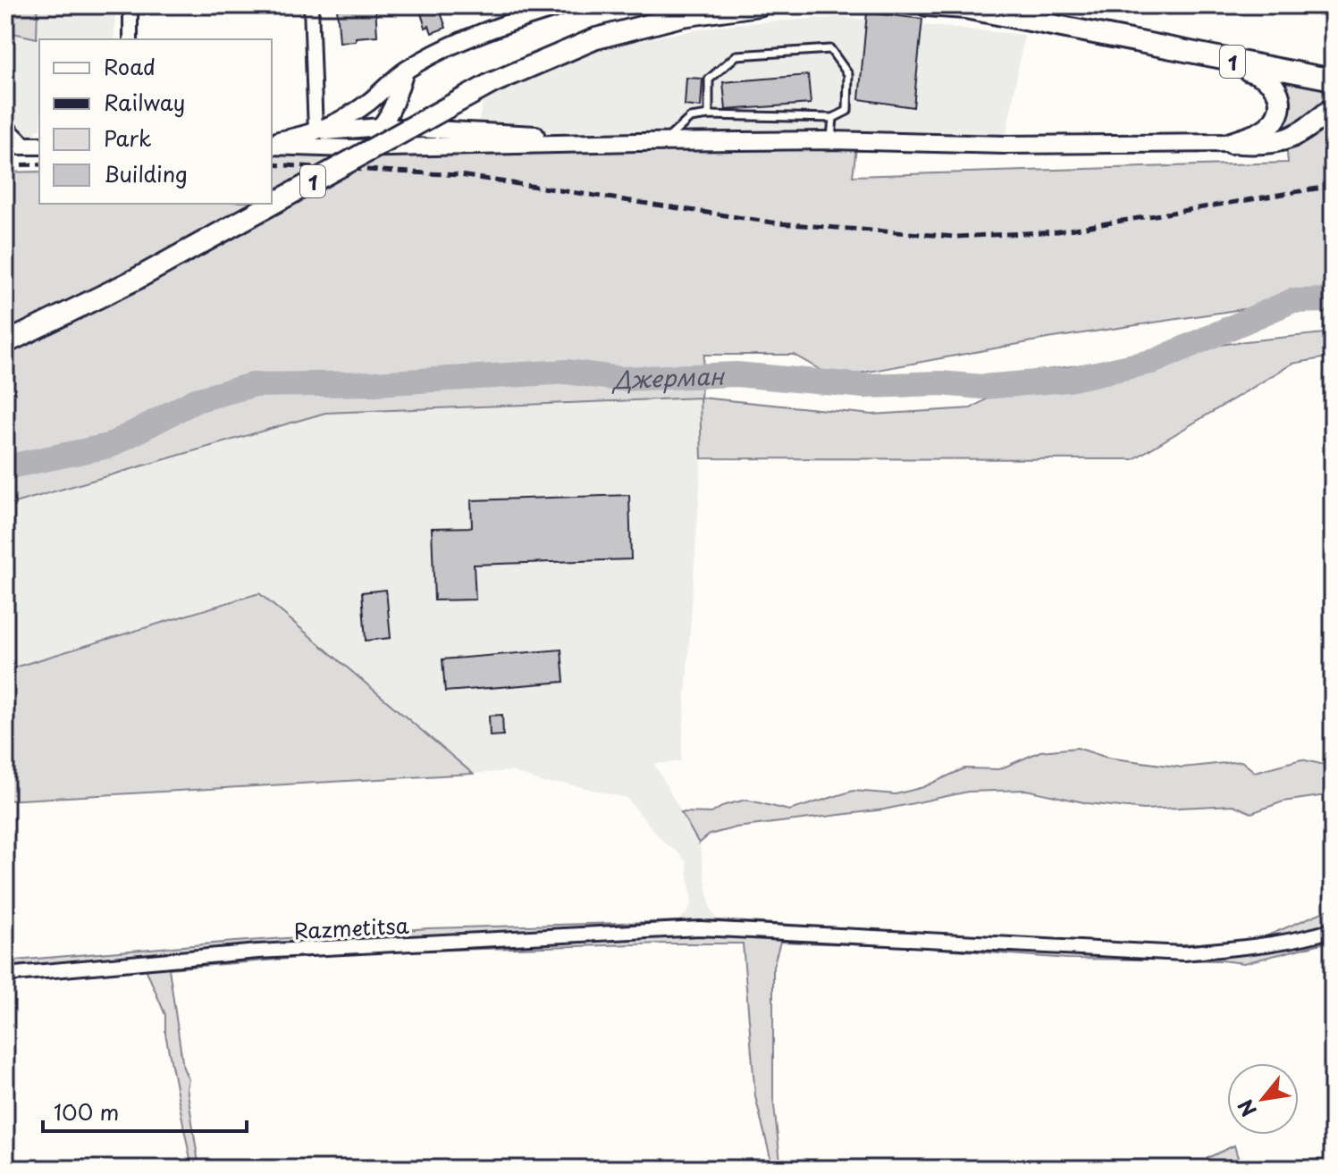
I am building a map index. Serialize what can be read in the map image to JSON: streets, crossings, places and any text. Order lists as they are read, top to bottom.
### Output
{
  "streets": {
    "main road": ["1"],
    "street": ["Razmetitsa"]
  },
  "water": ["Джерман"],
  "legend": [
    "Road",
    "Railway",
    "Park",
    "Building"
  ],
  "scale_bar": "100 m",
  "north": "bottom left"
}
